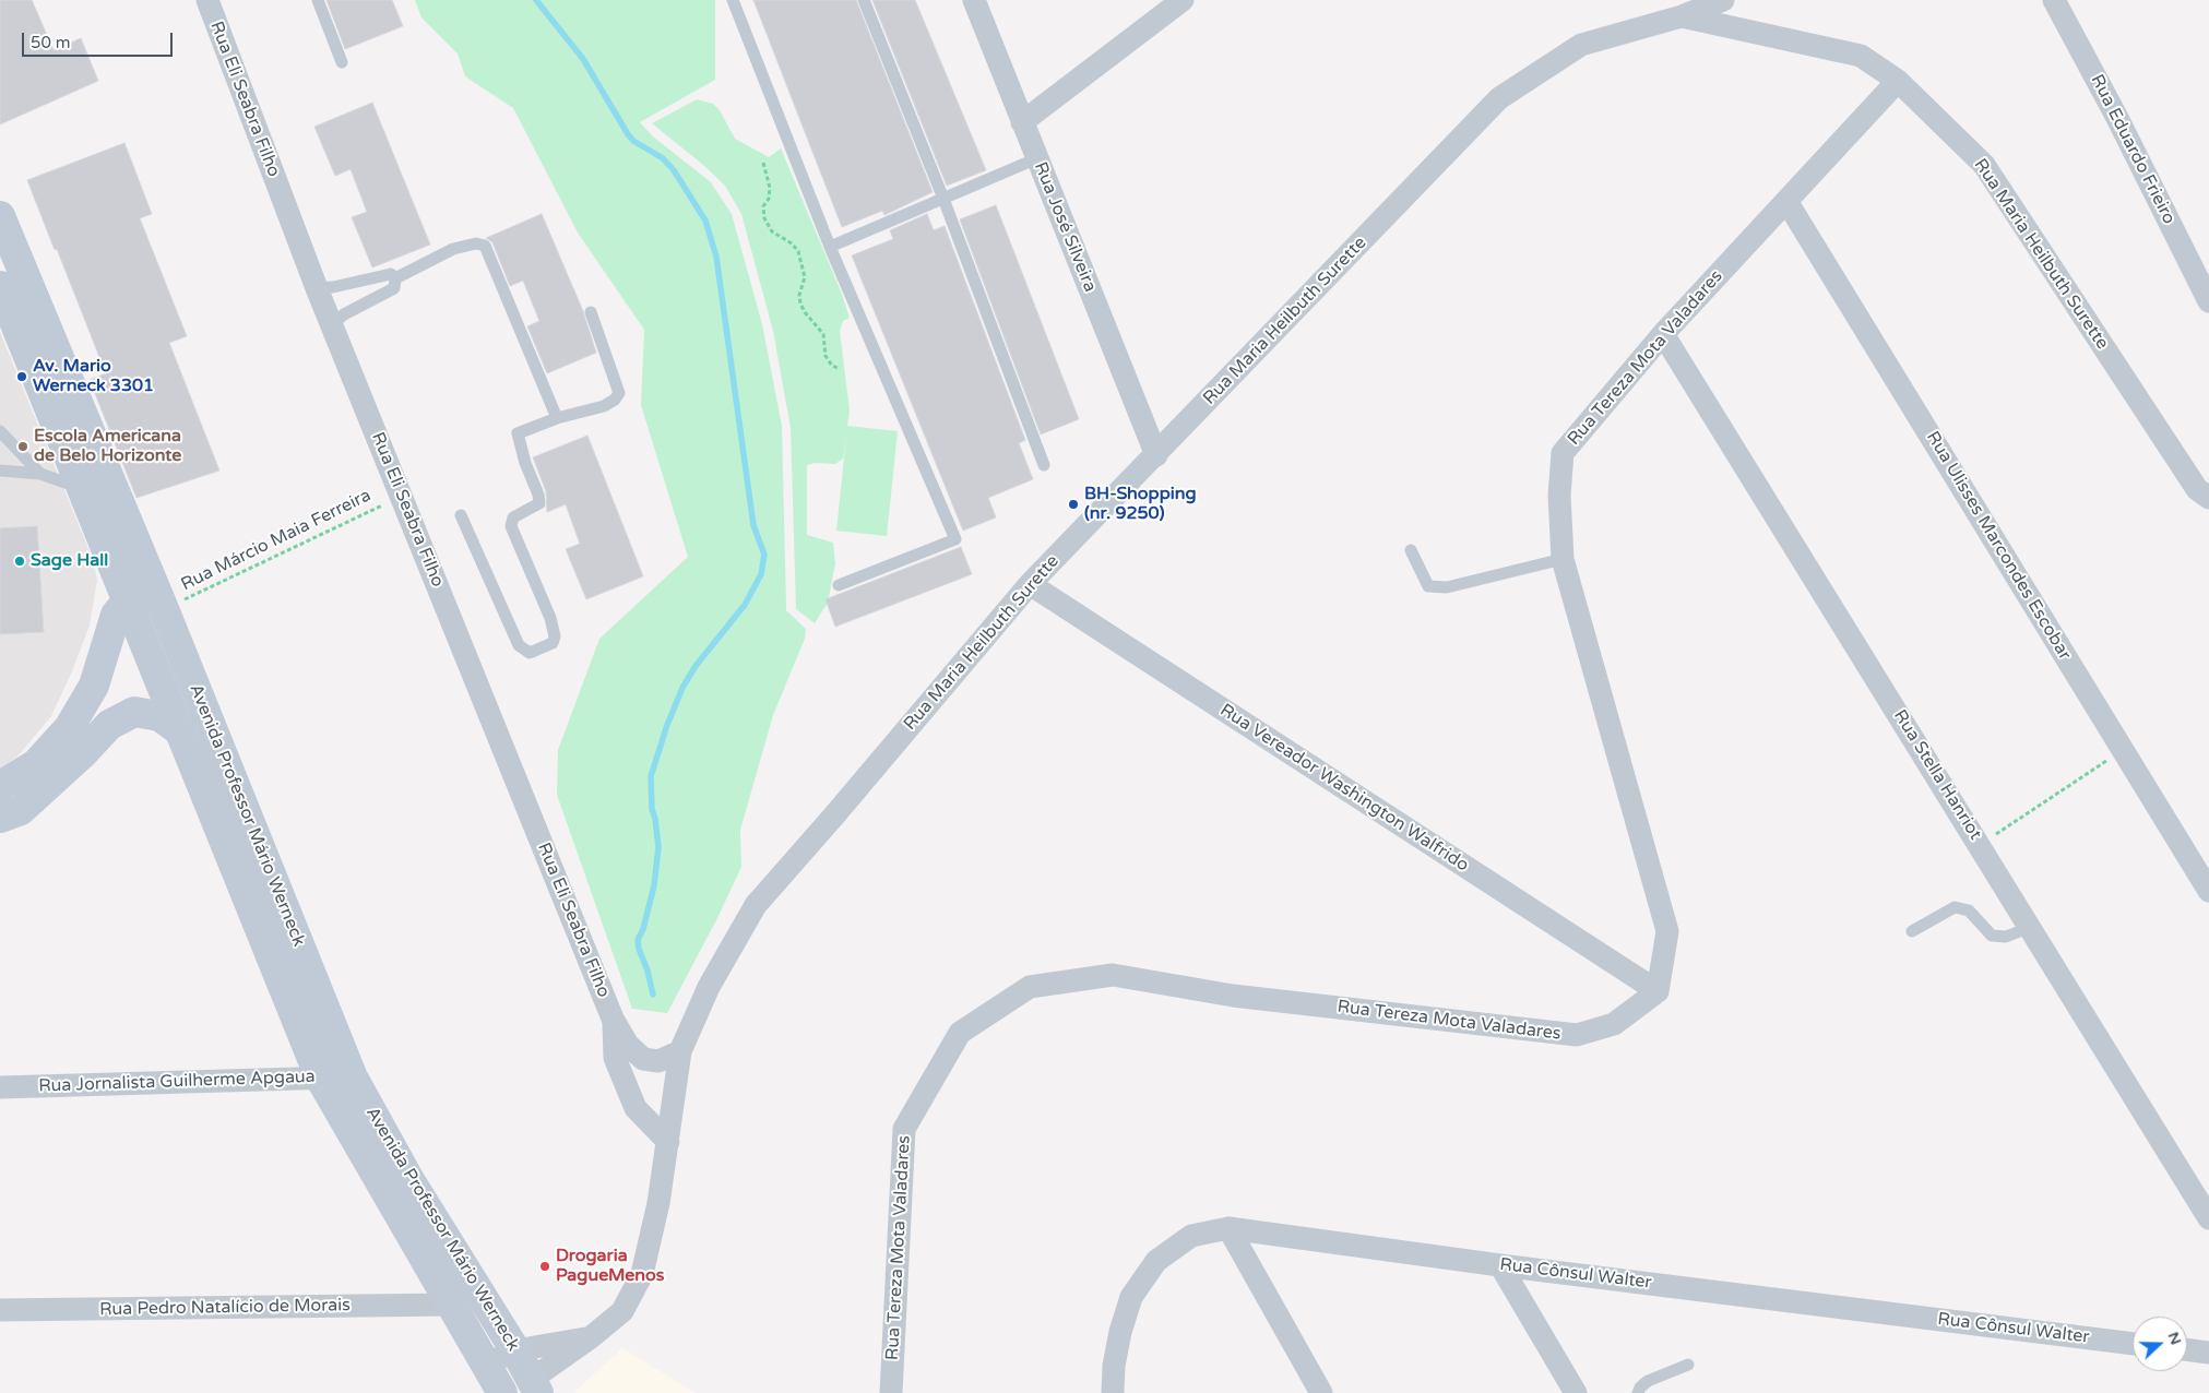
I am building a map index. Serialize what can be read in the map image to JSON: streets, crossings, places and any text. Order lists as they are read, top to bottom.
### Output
{
  "streets": {
    "main road": ["Avenida Professor Mário Werneck"],
    "street": [
      "Rua Eli Seabra Filho",
      "Rua Eduardo Frieiro",
      "Rua José Silveira",
      "Rua Maria Heilbuth Surette",
      "Rua Tereza Mota Valadares",
      "Rua Ulisses Marcondes Escobar",
      "Rua Stella Hanriot",
      "Rua Vereador Washington Walfrido",
      "Rua Jornalista Guilherme Apgaua",
      "Rua Cônsul Walter",
      "Rua Pedro Natalício de Morais"
    ],
    "path": ["Rua Márcio Maia Ferreira"]
  },
  "crossings": [
    ["Rua Eli Seabra Filho", "Rua Maria Heilbuth Surette"],
    ["Rua Eli Seabra Filho", "Rua Márcio Maia Ferreira"],
    ["Rua José Silveira", "Rua Maria Heilbuth Surette"],
    ["Rua Maria Heilbuth Surette", "Rua Tereza Mota Valadares"],
    ["Rua Maria Heilbuth Surette", "Rua Vereador Washington Walfrido"],
    ["Rua Maria Heilbuth Surette", "Avenida Professor Mário Werneck"],
    ["Rua Tereza Mota Valadares", "Rua Ulisses Marcondes Escobar"],
    ["Rua Tereza Mota Valadares", "Rua Stella Hanriot"],
    ["Rua Tereza Mota Valadares", "Rua Vereador Washington Walfrido"],
    ["Rua Márcio Maia Ferreira", "Avenida Professor Mário Werneck"],
    ["Avenida Professor Mário Werneck", "Rua Jornalista Guilherme Apgaua"],
    ["Avenida Professor Mário Werneck", "Rua Pedro Natalício de Morais"]
  ],
  "places": [
    "Av. Mario Werneck 3301",
    "Escola Americana de Belo Horizonte",
    "BH-Shopping (nr. 9250)",
    "Sage Hall",
    "Drogaria PagueMenos"
  ],
  "scale_bar": "50 m",
  "north": "right"
}
